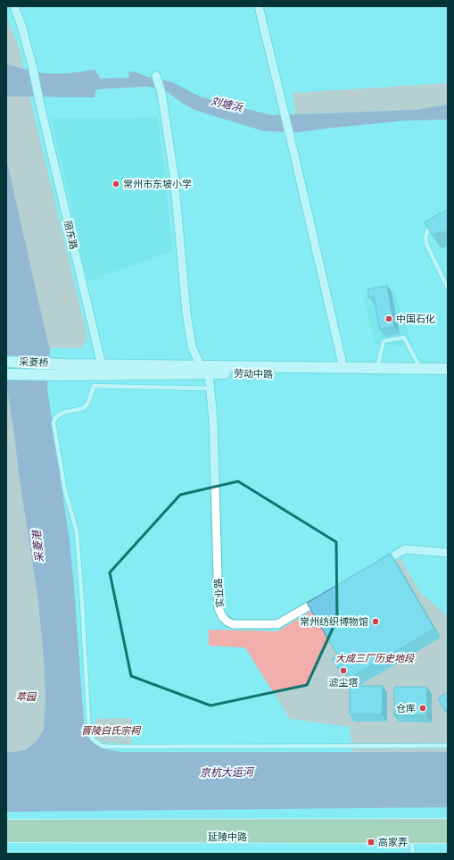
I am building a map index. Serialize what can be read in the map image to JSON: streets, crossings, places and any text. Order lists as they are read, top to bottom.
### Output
{
  "streets": {
    "main road": ["采菱桥", "劳动中路", "延陵中路"],
    "street": ["丽东路", "实业路"]
  },
  "crossings": [
    ["丽东路", "劳动中路"],
    ["采菱桥", "劳动中路"],
    ["劳动中路", "实业路"]
  ],
  "water": ["刘塘浜", "采菱港", "京杭大运河"],
  "parks": ["大成三厂历史地段", "萃园", "晋陵白氏宗祠"],
  "places": {
    "other": [
      "常州市东坡小学",
      "中国石化",
      "常州纺织博物馆",
      "滤尘塔",
      "仓库"
    ],
    "transit": ["高家弄"]
  }
}
